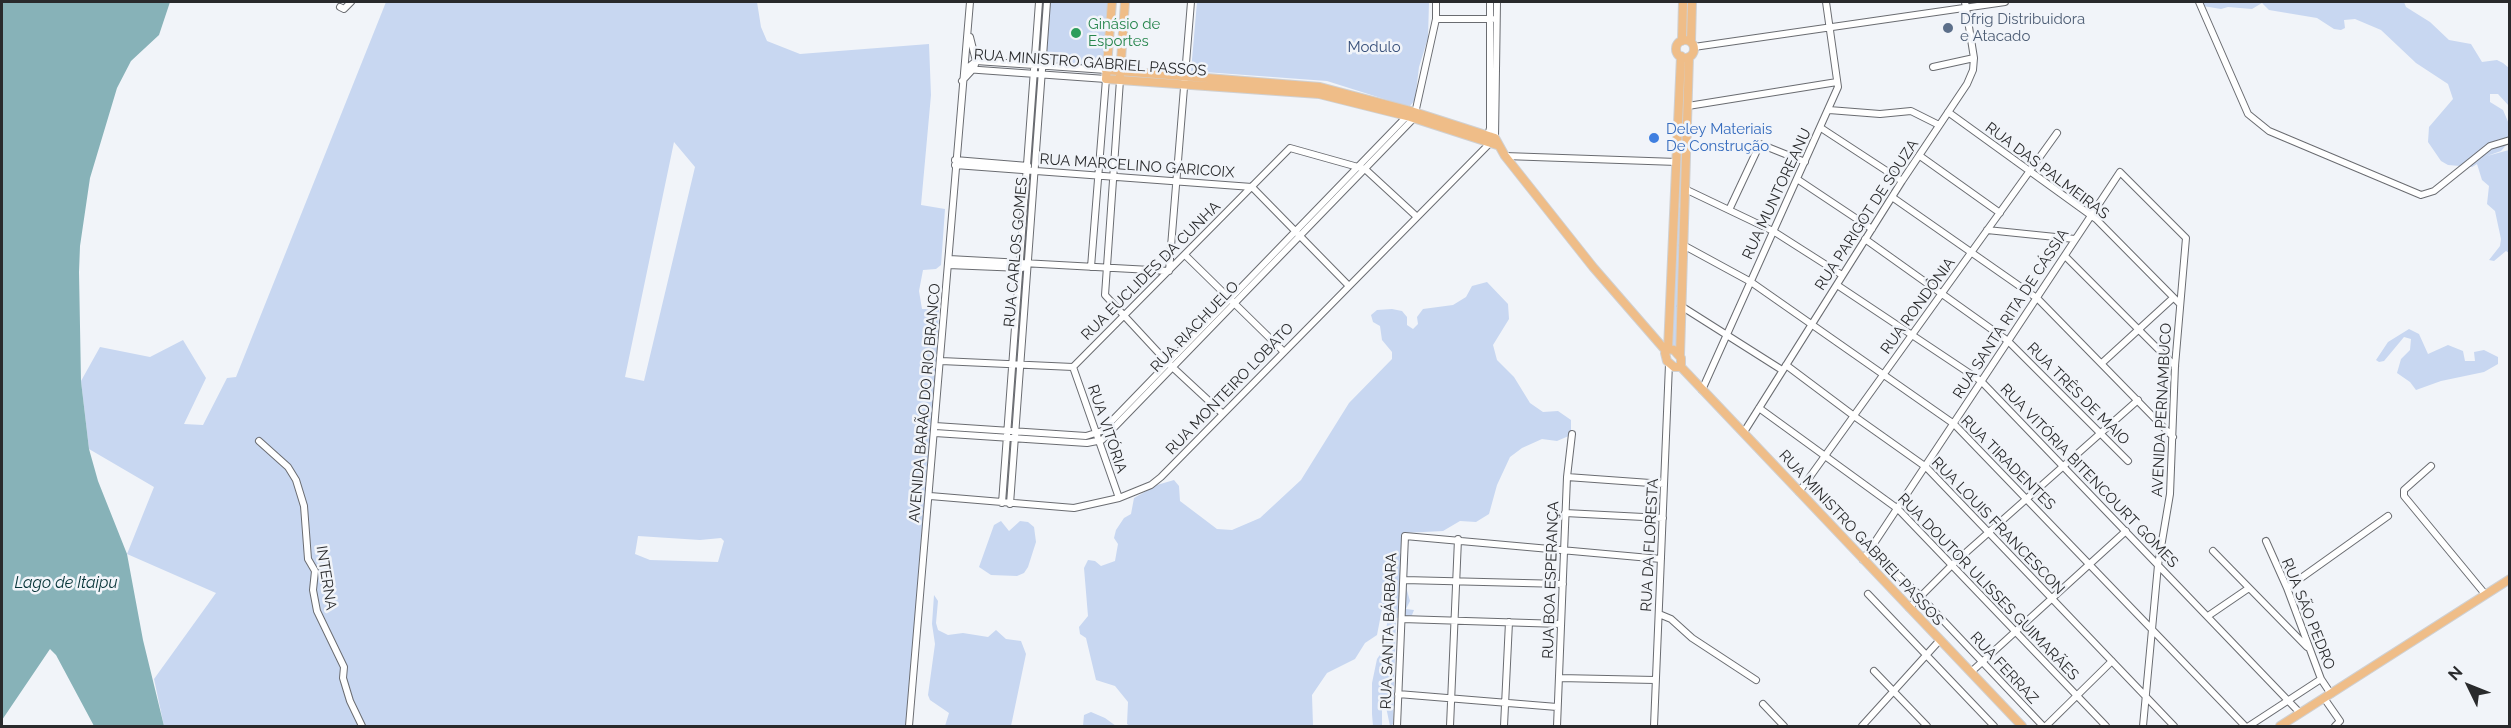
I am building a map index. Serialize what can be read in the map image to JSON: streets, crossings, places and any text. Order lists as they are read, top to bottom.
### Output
{
  "streets": {
    "main road": ["RUA MINISTRO GABRIEL PASSOS"],
    "street": [
      "RUA MARCELINO GARICOIX",
      "RUA DAS PALMEIRAS",
      "RUA MUNTOREANU",
      "RUA PARIGOT DE SOUZA",
      "RUA CARLOS GOMES",
      "RUA EUCLIDES DA CUNHA",
      "RUA RONDÔNIA",
      "RUA SANTA RITA DE CÁSSIA",
      "RUA RIACHUELO",
      "RUA MONTEIRO LOBATO",
      "RUA TRÊS DE MAIO",
      "AVENIDA BARÃO DO RIO BRANCO",
      "AVENIDA PERNAMBUCO",
      "RUA VITÓRIA",
      "RUA TIRADENTES",
      "RUA VITÓRIA BITENCOURT GOMES",
      "RUA LOUIS FRANCESCON",
      "RUA DA FLORESTA",
      "INTERNA",
      "RUA BOA ESPERANÇA",
      "RUA DOUTOR ULISSES GUIMARÃES",
      "RUA SÃO PEDRO",
      "RUA SANTA BÁRBARA",
      "RUA FERRAZ"
    ]
  },
  "crossings": [
    ["RUA MINISTRO GABRIEL PASSOS", "RUA MUNTOREANU"],
    ["RUA MINISTRO GABRIEL PASSOS", "RUA PARIGOT DE SOUZA"],
    ["RUA MINISTRO GABRIEL PASSOS", "RUA CARLOS GOMES"],
    ["RUA MINISTRO GABRIEL PASSOS", "RUA RONDÔNIA"],
    ["RUA MINISTRO GABRIEL PASSOS", "RUA SANTA RITA DE CÁSSIA"],
    ["RUA MINISTRO GABRIEL PASSOS", "RUA RIACHUELO"],
    ["RUA MINISTRO GABRIEL PASSOS", "RUA MONTEIRO LOBATO"],
    ["RUA MINISTRO GABRIEL PASSOS", "AVENIDA BARÃO DO RIO BRANCO"],
    ["RUA MARCELINO GARICOIX", "RUA CARLOS GOMES"],
    ["RUA MARCELINO GARICOIX", "RUA EUCLIDES DA CUNHA"],
    ["RUA MARCELINO GARICOIX", "RUA RIACHUELO"],
    ["RUA MARCELINO GARICOIX", "RUA MONTEIRO LOBATO"],
    ["RUA MARCELINO GARICOIX", "AVENIDA BARÃO DO RIO BRANCO"],
    ["RUA DAS PALMEIRAS", "RUA PARIGOT DE SOUZA"],
    ["RUA DAS PALMEIRAS", "RUA RONDÔNIA"],
    ["RUA DAS PALMEIRAS", "RUA SANTA RITA DE CÁSSIA"],
    ["RUA DAS PALMEIRAS", "AVENIDA PERNAMBUCO"],
    ["RUA MUNTOREANU", "RUA TIRADENTES"],
    ["RUA MUNTOREANU", "RUA LOUIS FRANCESCON"],
    ["RUA PARIGOT DE SOUZA", "RUA TRÊS DE MAIO"],
    ["RUA PARIGOT DE SOUZA", "RUA TIRADENTES"],
    ["RUA PARIGOT DE SOUZA", "RUA VITÓRIA BITENCOURT GOMES"],
    ["RUA PARIGOT DE SOUZA", "RUA LOUIS FRANCESCON"],
    ["RUA PARIGOT DE SOUZA", "RUA DOUTOR ULISSES GUIMARÃES"],
    ["RUA CARLOS GOMES", "RUA MONTEIRO LOBATO"],
    ["RUA EUCLIDES DA CUNHA", "RUA RIACHUELO"],
    ["RUA EUCLIDES DA CUNHA", "RUA VITÓRIA"],
    ["RUA RONDÔNIA", "RUA TRÊS DE MAIO"],
    ["RUA RONDÔNIA", "RUA TIRADENTES"],
    ["RUA RONDÔNIA", "RUA VITÓRIA BITENCOURT GOMES"],
    ["RUA RONDÔNIA", "RUA LOUIS FRANCESCON"],
    ["RUA RONDÔNIA", "RUA DOUTOR ULISSES GUIMARÃES"],
    ["RUA SANTA RITA DE CÁSSIA", "RUA TRÊS DE MAIO"],
    ["RUA SANTA RITA DE CÁSSIA", "AVENIDA PERNAMBUCO"],
    ["RUA SANTA RITA DE CÁSSIA", "RUA TIRADENTES"],
    ["RUA SANTA RITA DE CÁSSIA", "RUA VITÓRIA BITENCOURT GOMES"],
    ["RUA SANTA RITA DE CÁSSIA", "RUA LOUIS FRANCESCON"],
    ["RUA SANTA RITA DE CÁSSIA", "RUA DOUTOR ULISSES GUIMARÃES"],
    ["RUA SANTA RITA DE CÁSSIA", "RUA FERRAZ"],
    ["RUA RIACHUELO", "RUA VITÓRIA"],
    ["RUA MONTEIRO LOBATO", "AVENIDA BARÃO DO RIO BRANCO"],
    ["RUA MONTEIRO LOBATO", "RUA VITÓRIA"],
    ["AVENIDA PERNAMBUCO", "RUA TIRADENTES"],
    ["AVENIDA PERNAMBUCO", "RUA VITÓRIA BITENCOURT GOMES"],
    ["AVENIDA PERNAMBUCO", "RUA LOUIS FRANCESCON"]
  ],
  "water": ["Lago de Itaipu"],
  "parks": ["Modulo"],
  "places": ["Dfrig Distribuidora e Atacado", "Ginásio de Esportes", "Deley Materiais De Construção"],
  "north": "top left"
}
